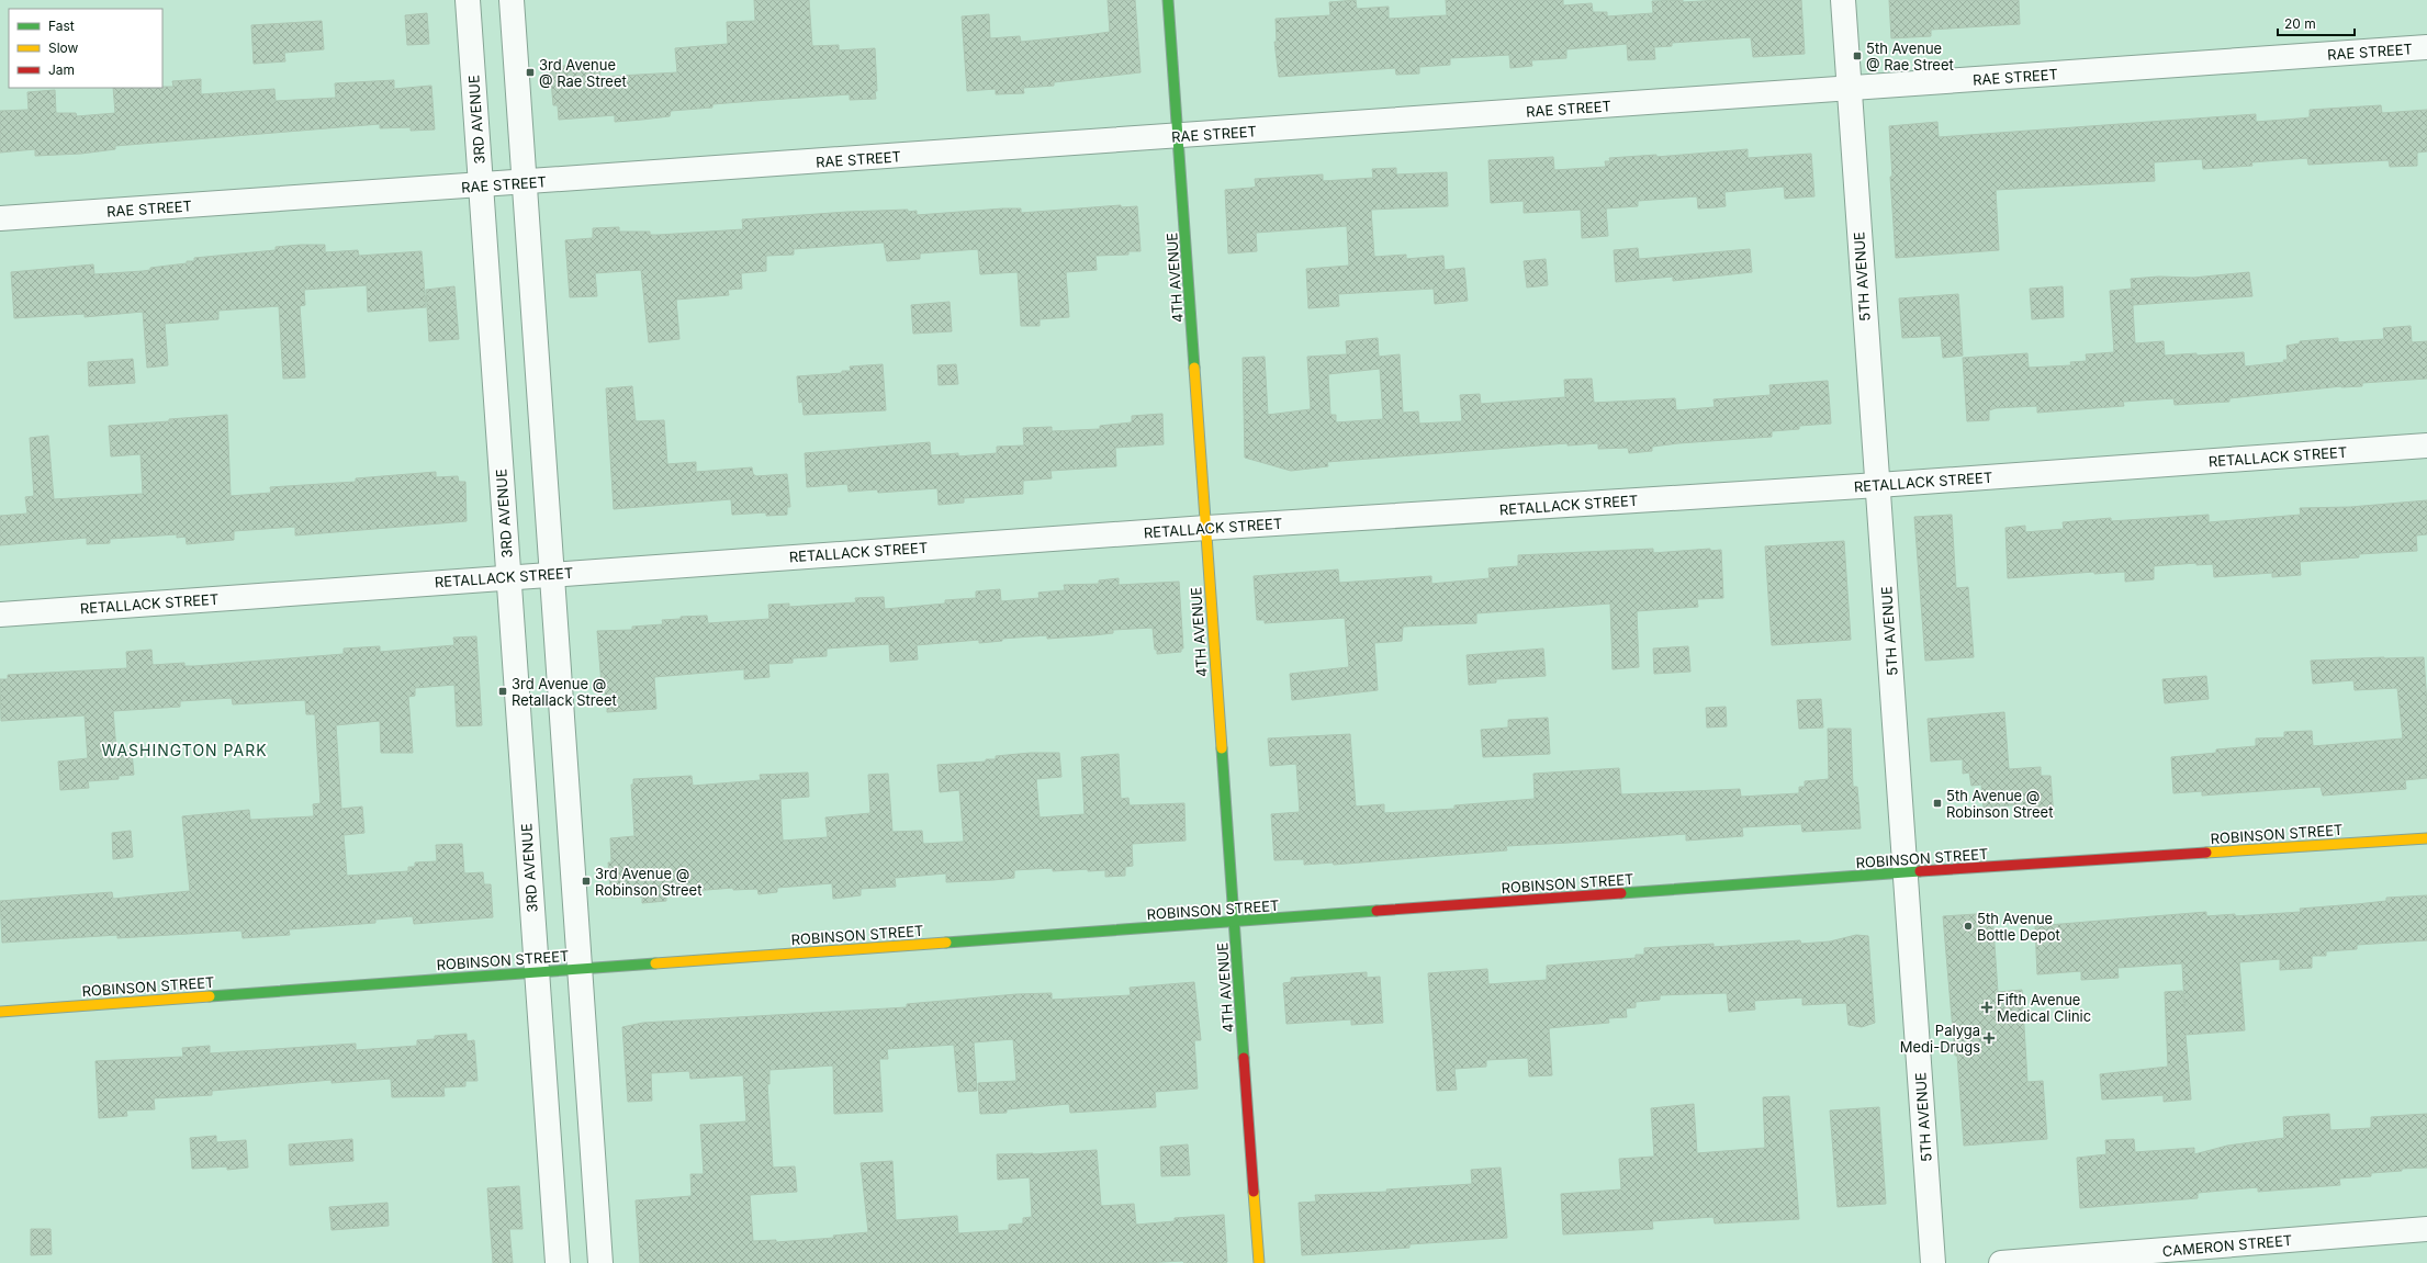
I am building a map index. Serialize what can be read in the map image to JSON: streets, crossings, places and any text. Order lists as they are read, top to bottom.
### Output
{
  "streets": {
    "street": [
      "RAE STREET",
      "3RD AVENUE",
      "5TH AVENUE",
      "4TH AVENUE",
      "RETALLACK STREET",
      "ROBINSON STREET",
      "CAMERON STREET"
    ]
  },
  "crossings": [
    ["RAE STREET", "3RD AVENUE"],
    ["RAE STREET", "5TH AVENUE"],
    ["RAE STREET", "4TH AVENUE"],
    ["3RD AVENUE", "RETALLACK STREET"],
    ["3RD AVENUE", "ROBINSON STREET"],
    ["5TH AVENUE", "RETALLACK STREET"],
    ["5TH AVENUE", "ROBINSON STREET"],
    ["4TH AVENUE", "RETALLACK STREET"],
    ["4TH AVENUE", "ROBINSON STREET"]
  ],
  "districts": ["WASHINGTON PARK"],
  "places": {
    "transit": [
      "5th Avenue @ Rae Street",
      "3rd Avenue @ Rae Street",
      "3rd Avenue @ Retallack Street",
      "5th Avenue @ Robinson Street",
      "3rd Avenue @ Robinson Street"
    ],
    "other": ["5th Avenue Bottle Depot"],
    "health": ["Fifth Avenue Medical Clinic", "Palyga Medi-Drugs"]
  },
  "legend": ["Fast", "Slow", "Jam"],
  "scale_bar": "20 m"
}
